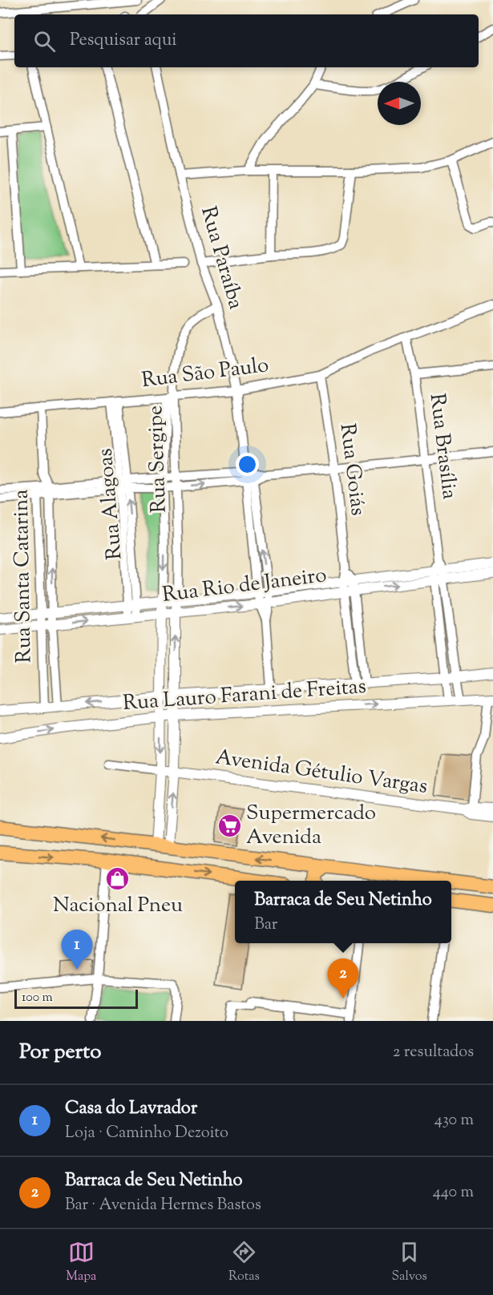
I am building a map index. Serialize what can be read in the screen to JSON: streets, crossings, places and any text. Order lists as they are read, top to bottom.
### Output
{
  "streets": {
    "street": [
      "Rua Paraíba",
      "Rua São Paulo",
      "Rua Brasília",
      "Rua Sergipe",
      "Rua Goiás",
      "Rua Alagoas",
      "Rua Santa Catarina",
      "Rua Rio de Janeiro",
      "Rua Lauro Farani de Freitas",
      "Avenida Gétulio Vargas"
    ]
  },
  "crossings": [
    ["Rua Paraíba", "Rua São Paulo"],
    ["Rua Paraíba", "Rua Sergipe"],
    ["Rua São Paulo", "Rua Brasília"],
    ["Rua São Paulo", "Rua Sergipe"],
    ["Rua São Paulo", "Rua Goiás"],
    ["Rua São Paulo", "Rua Alagoas"],
    ["Rua São Paulo", "Rua Santa Catarina"],
    ["Rua Brasília", "Rua Rio de Janeiro"],
    ["Rua Brasília", "Rua Lauro Farani de Freitas"],
    ["Rua Sergipe", "Rua Rio de Janeiro"],
    ["Rua Goiás", "Rua Rio de Janeiro"],
    ["Rua Goiás", "Rua Lauro Farani de Freitas"],
    ["Rua Alagoas", "Rua Rio de Janeiro"],
    ["Rua Santa Catarina", "Rua Rio de Janeiro"],
    ["Rua Santa Catarina", "Rua Lauro Farani de Freitas"]
  ],
  "places": {
    "supermarket": ["Supermercado Avenida"],
    "shop": ["Nacional Pneu"]
  },
  "scale_bar": "100 m",
  "north": "left",
  "page": {
    "search": "Pesquisar aqui",
    "popup": ["Barraca de Seu Netinho", "Bar"],
    "pins": ["1", "2"],
    "scale": "100 m",
    "heading": ["Por perto", "2 resultados"],
    "list": [
      {
        "mark": "1",
        "name": "Casa do Lavrador",
        "note": "Loja · Caminho Dezoito",
        "value": "430 m"
      },
      {
        "mark": "2",
        "name": "Barraca de Seu Netinho",
        "note": "Bar · Avenida Hermes Bastos",
        "value": "440 m"
      }
    ],
    "nav": ["Mapa", "Rotas", "Salvos"]
  }
}
